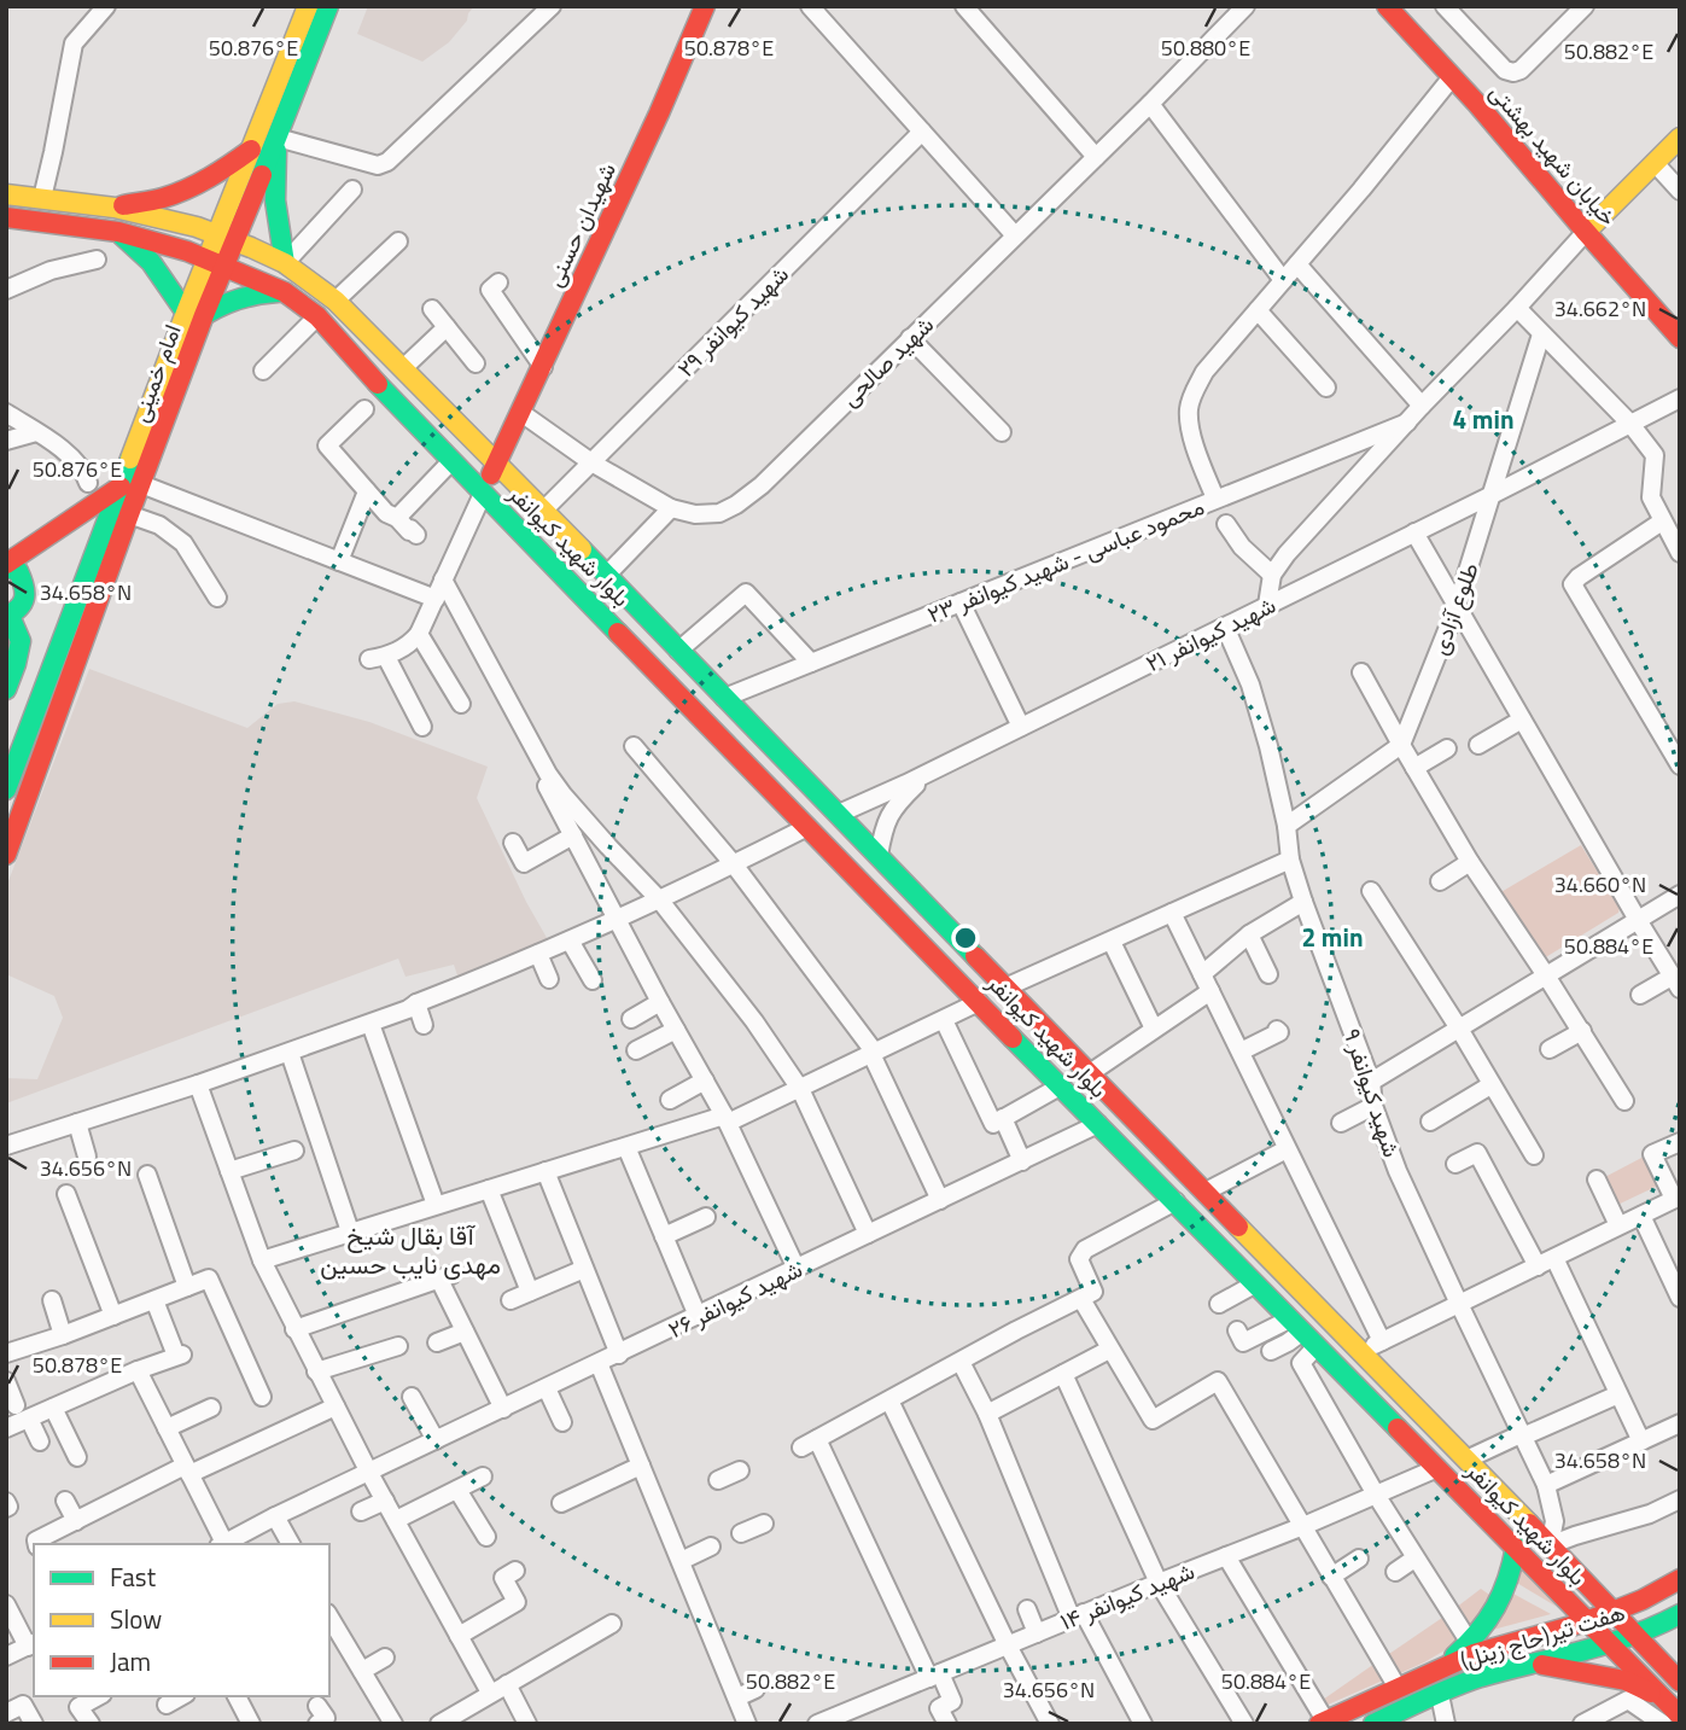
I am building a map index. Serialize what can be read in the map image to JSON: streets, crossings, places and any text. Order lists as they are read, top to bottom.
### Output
{
  "streets": {
    "main road": [
      "خیابان شهید بهشتی",
      "شهیدان حسنی",
      "امام خمینی",
      "بلوار شهید کیوانفر",
      "هفت تیر(حاج زینل)"
    ],
    "street": [
      "شهید کیوانفر ۲۹",
      "شهید صالحی",
      "محمود عباسی - شهید کیوانفر ۲۳",
      "طلوع آزادی",
      "شهید کیوانفر ۲۱",
      "شهید کیوانفر ۹",
      "شهید کیوانفر ۲۶",
      "شهید کیوانفر ۱۴"
    ]
  },
  "crossings": [
    ["شهیدان حسنی", "شهید صالحی"],
    ["شهیدان حسنی", "بلوار شهید کیوانفر"],
    ["شهید کیوانفر ۲۹", "شهید صالحی"],
    ["شهید کیوانفر ۲۹", "بلوار شهید کیوانفر"],
    ["امام خمینی", "بلوار شهید کیوانفر"],
    ["بلوار شهید کیوانفر", "محمود عباسی - شهید کیوانفر ۲۳"],
    ["بلوار شهید کیوانفر", "شهید کیوانفر ۲۱"],
    ["بلوار شهید کیوانفر", "شهید کیوانفر ۹"],
    ["بلوار شهید کیوانفر", "شهید کیوانفر ۲۶"],
    ["بلوار شهید کیوانفر", "شهید کیوانفر ۱۴"],
    ["بلوار شهید کیوانفر", "هفت تیر(حاج زینل)"],
    ["طلوع آزادی", "شهید کیوانفر ۲۱"],
    ["شهید کیوانفر ۲۱", "شهید کیوانفر ۹"]
  ],
  "districts": ["آقا بقال شیخ مهدی نایب حسین"],
  "legend": ["Fast", "Slow", "Jam"],
  "coordinates": [
    "50.876°E",
    "50.878°E",
    "50.880°E",
    "50.882°E",
    "34.662°N",
    "34.658°N",
    "34.660°N",
    "50.884°E",
    "34.656°N"
  ],
  "rings": ["4 min", "2 min"]
}
